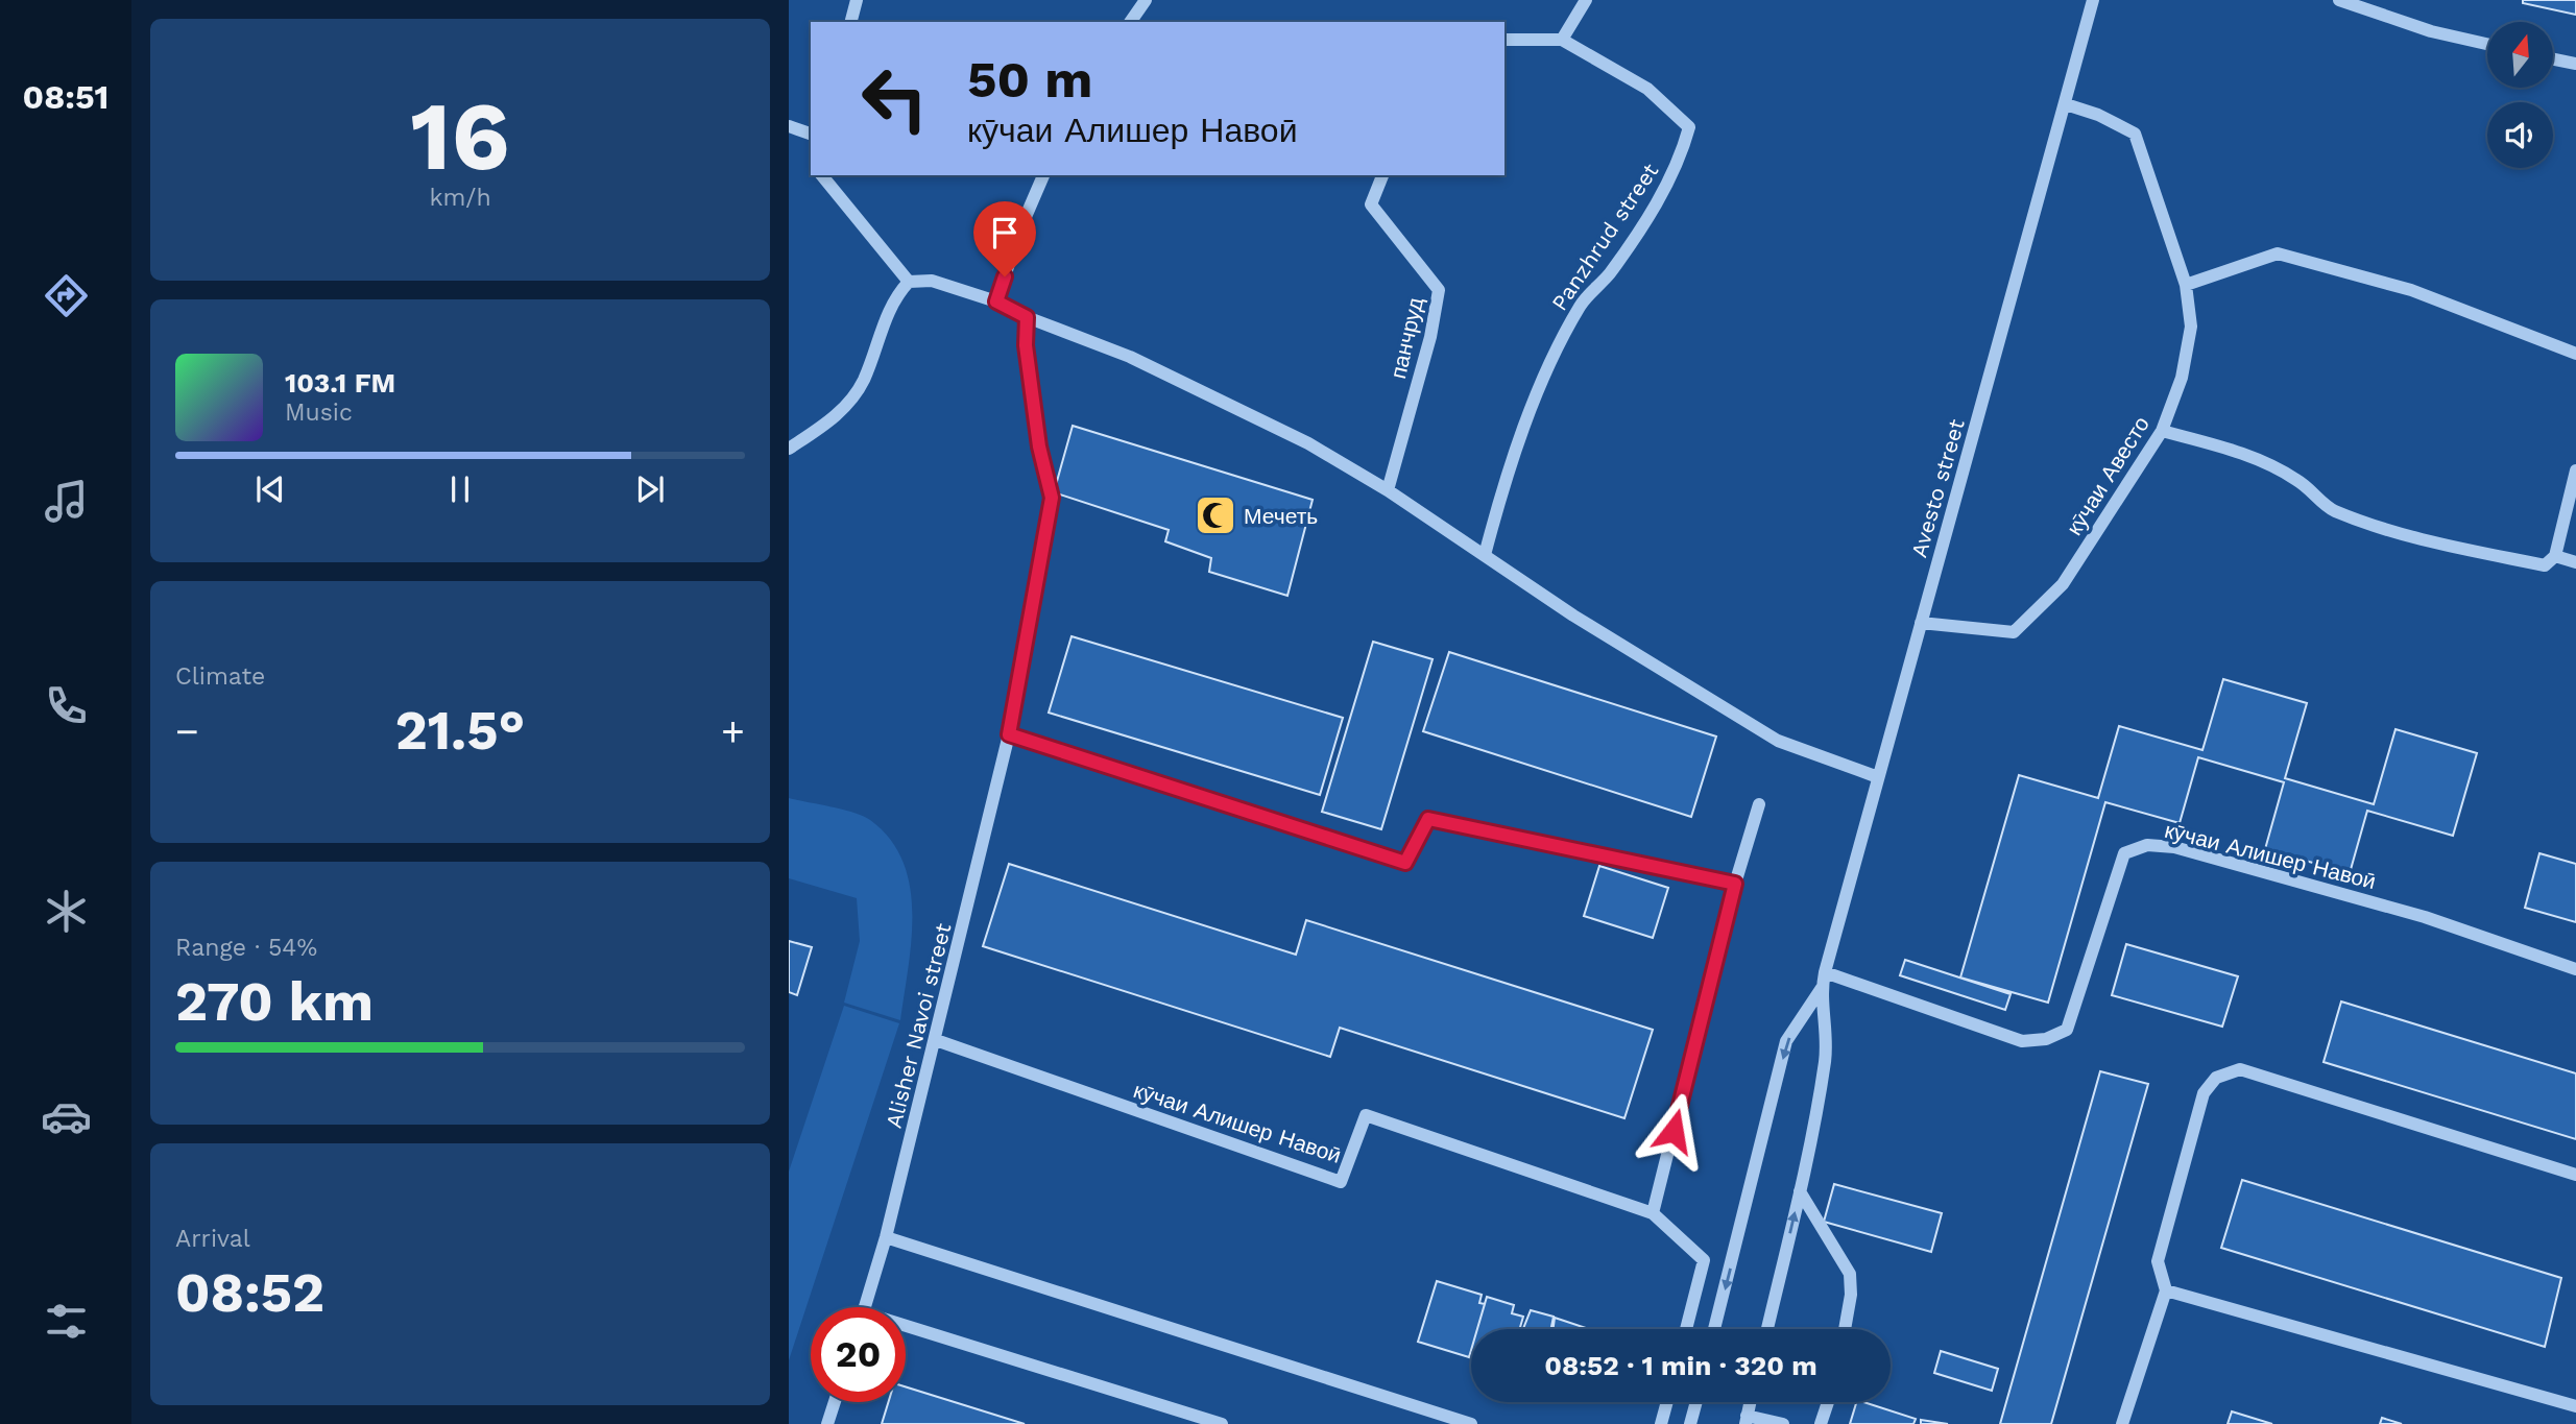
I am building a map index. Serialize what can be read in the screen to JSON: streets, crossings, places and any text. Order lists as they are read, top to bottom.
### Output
{
  "streets": {
    "street": [
      "Panzhrud street",
      "панчруд",
      "кӯчаи Авесто",
      "Avesto street",
      "кӯчаи Алишер Навоӣ",
      "Alisher Navoi street"
    ]
  },
  "crossings": [
    ["кӯчаи Авесто", "Avesto street"],
    ["Avesto street", "кӯчаи Алишер Навоӣ"],
    ["кӯчаи Алишер Навоӣ", "Alisher Navoi street"]
  ],
  "places": {
    "mosque": ["Мечеть"]
  },
  "north": "top",
  "page": {
    "tabs": "08:51",
    "tile": [
      ["16", "km/h"],
      "Climate",
      ["Range · 54%", "270 km"],
      ["Arrival", "08:52"]
    ],
    "turn": ["50 m", "кӯчаи Алишер Навоӣ"],
    "song": ["103.1 FM", "Music"],
    "heat": ["−", "21.5°", "+"],
    "limit": "20",
    "trip": "08:52 · 1 min · 320 m"
  }
}
